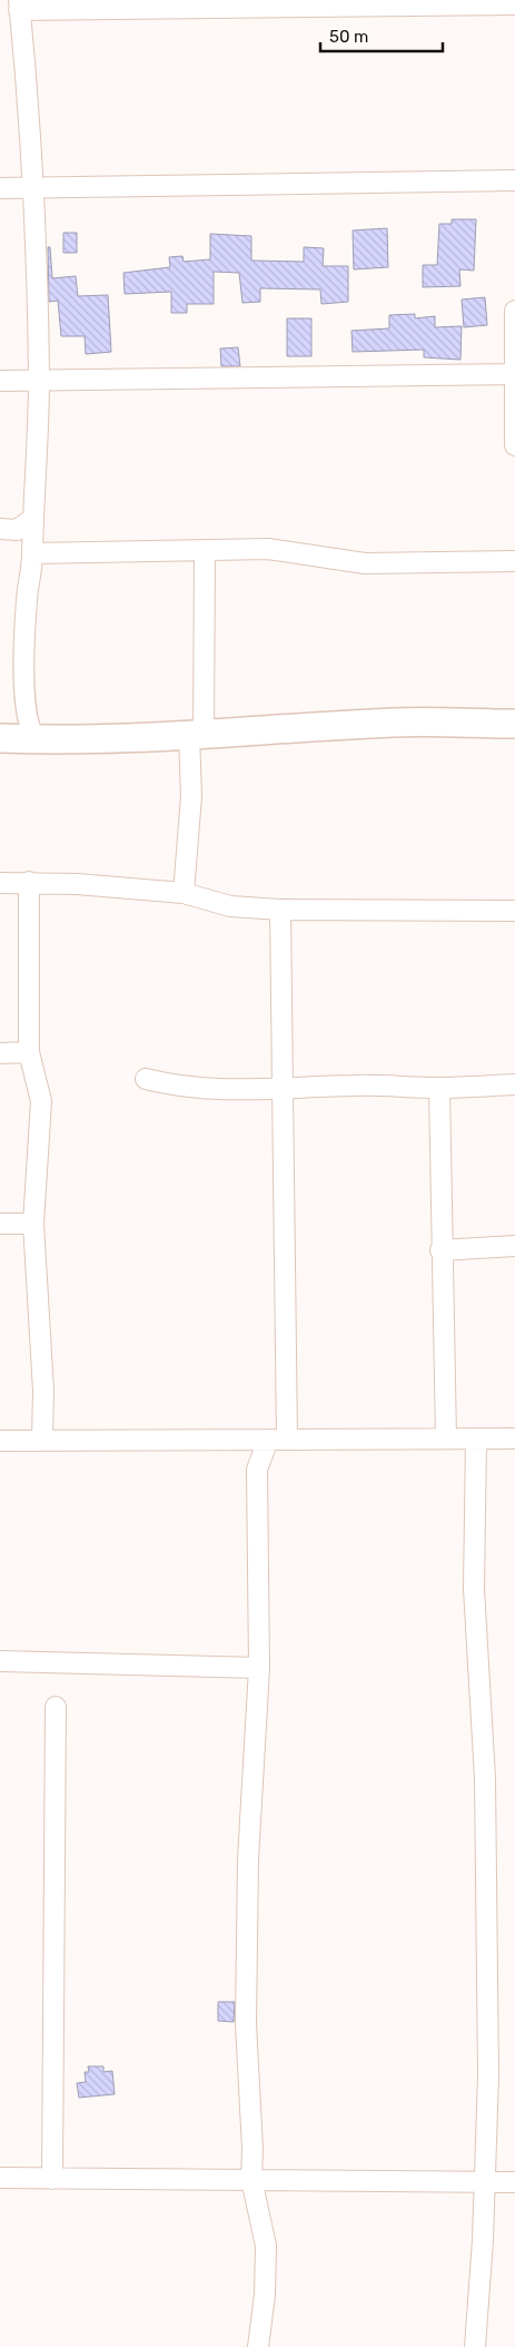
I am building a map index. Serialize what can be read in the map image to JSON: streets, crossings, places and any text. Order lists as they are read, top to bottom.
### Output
{
  "scale_bar": "50 m"
}
